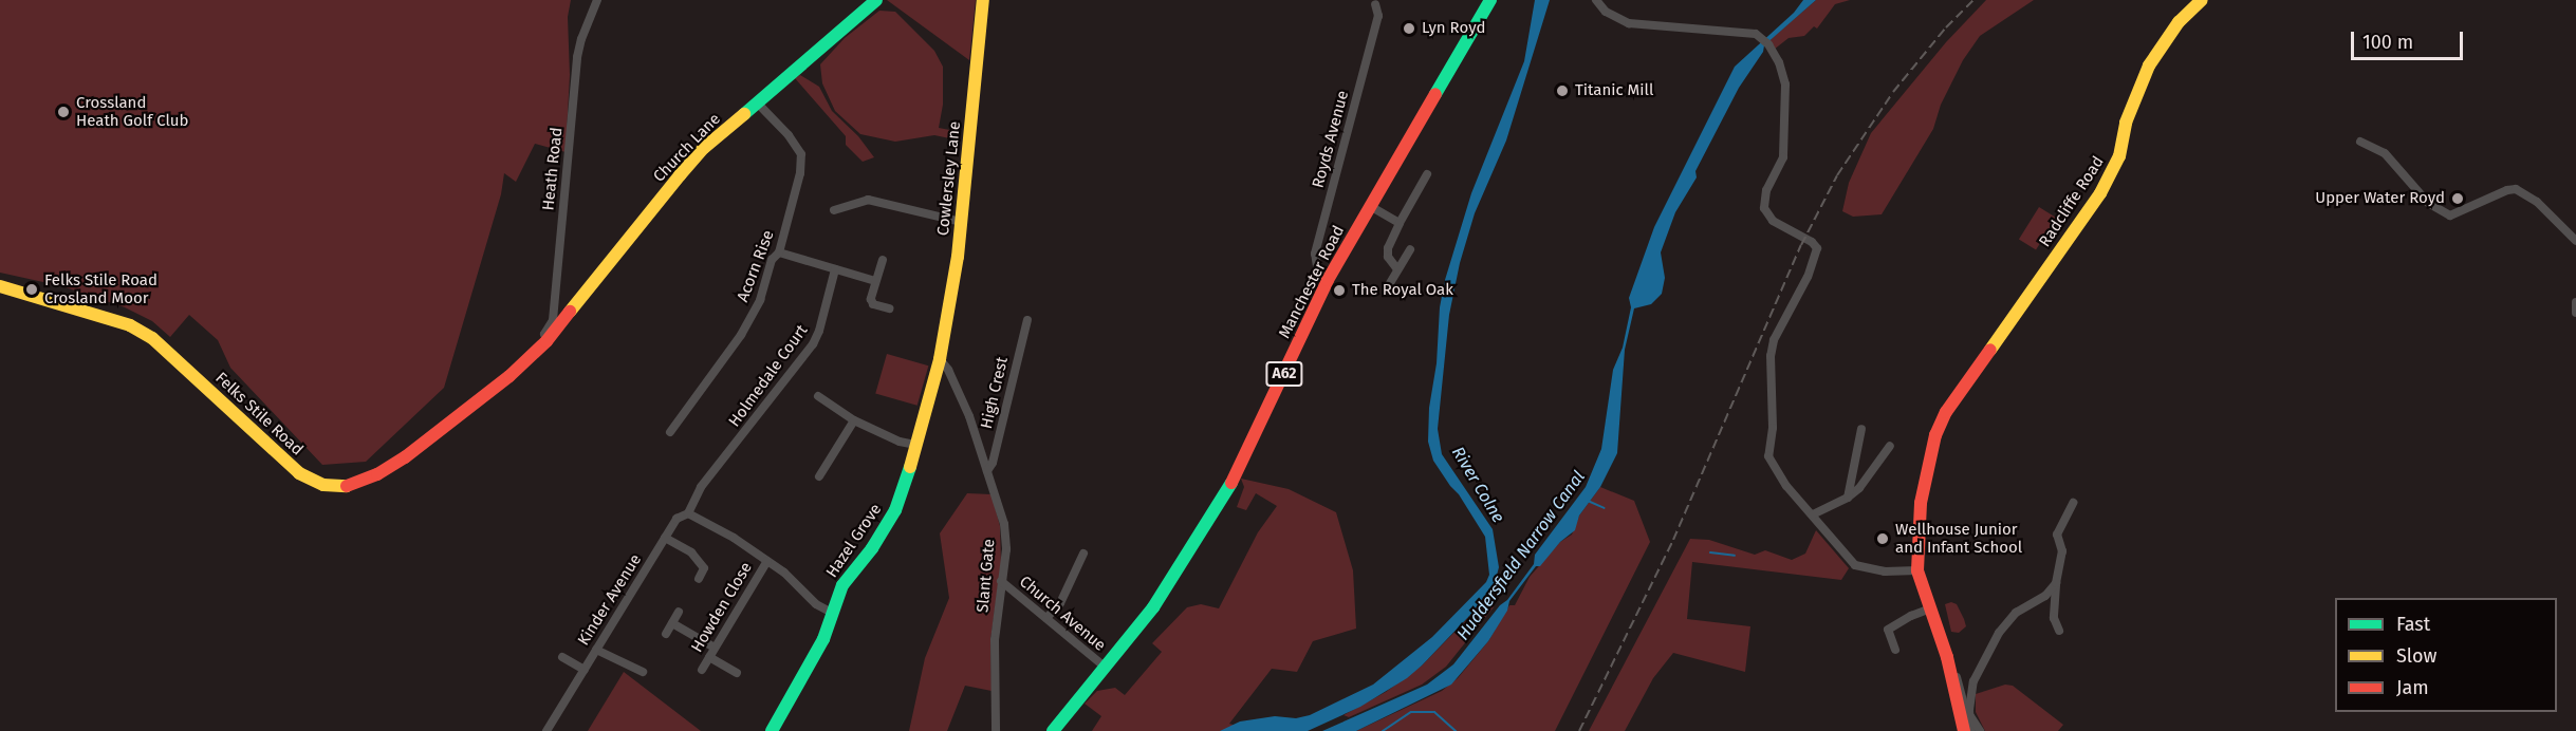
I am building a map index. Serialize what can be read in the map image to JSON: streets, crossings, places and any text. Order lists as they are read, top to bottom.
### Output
{
  "streets": {
    "street": [
      "Royds Avenue",
      "Church Lane",
      "Heath Road",
      "Cowlersley Lane",
      "Radcliffe Road",
      "Acorn Rise",
      "Manchester Road",
      "A62",
      "Holmedale Court",
      "High Crest",
      "Felks Stile Road",
      "Hazel Grove",
      "Slant Gate",
      "Kinder Avenue",
      "Howden Close",
      "Church Avenue"
    ]
  },
  "crossings": [
    ["Royds Avenue", "Manchester Road"],
    ["Church Lane", "Heath Road"],
    ["Church Lane", "Acorn Rise"],
    ["Church Lane", "Felks Stile Road"],
    ["Heath Road", "Felks Stile Road"],
    ["Cowlersley Lane", "Hazel Grove"],
    ["Cowlersley Lane", "Slant Gate"],
    ["Manchester Road", "Church Avenue"],
    ["Holmedale Court", "Kinder Avenue"],
    ["High Crest", "Slant Gate"],
    ["Hazel Grove", "Slant Gate"],
    ["Slant Gate", "Church Avenue"]
  ],
  "water": ["River Colne", "Huddersfield Narrow Canal"],
  "places": [
    "Lyn Royd",
    "Titanic Mill",
    "Crossland Heath Golf Club",
    "Upper Water Royd",
    "Felks Stile Road Crosland Moor",
    "The Royal Oak",
    "Wellhouse Junior and Infant School"
  ],
  "legend": ["Fast", "Slow", "Jam"],
  "scale_bar": "100 m"
}
